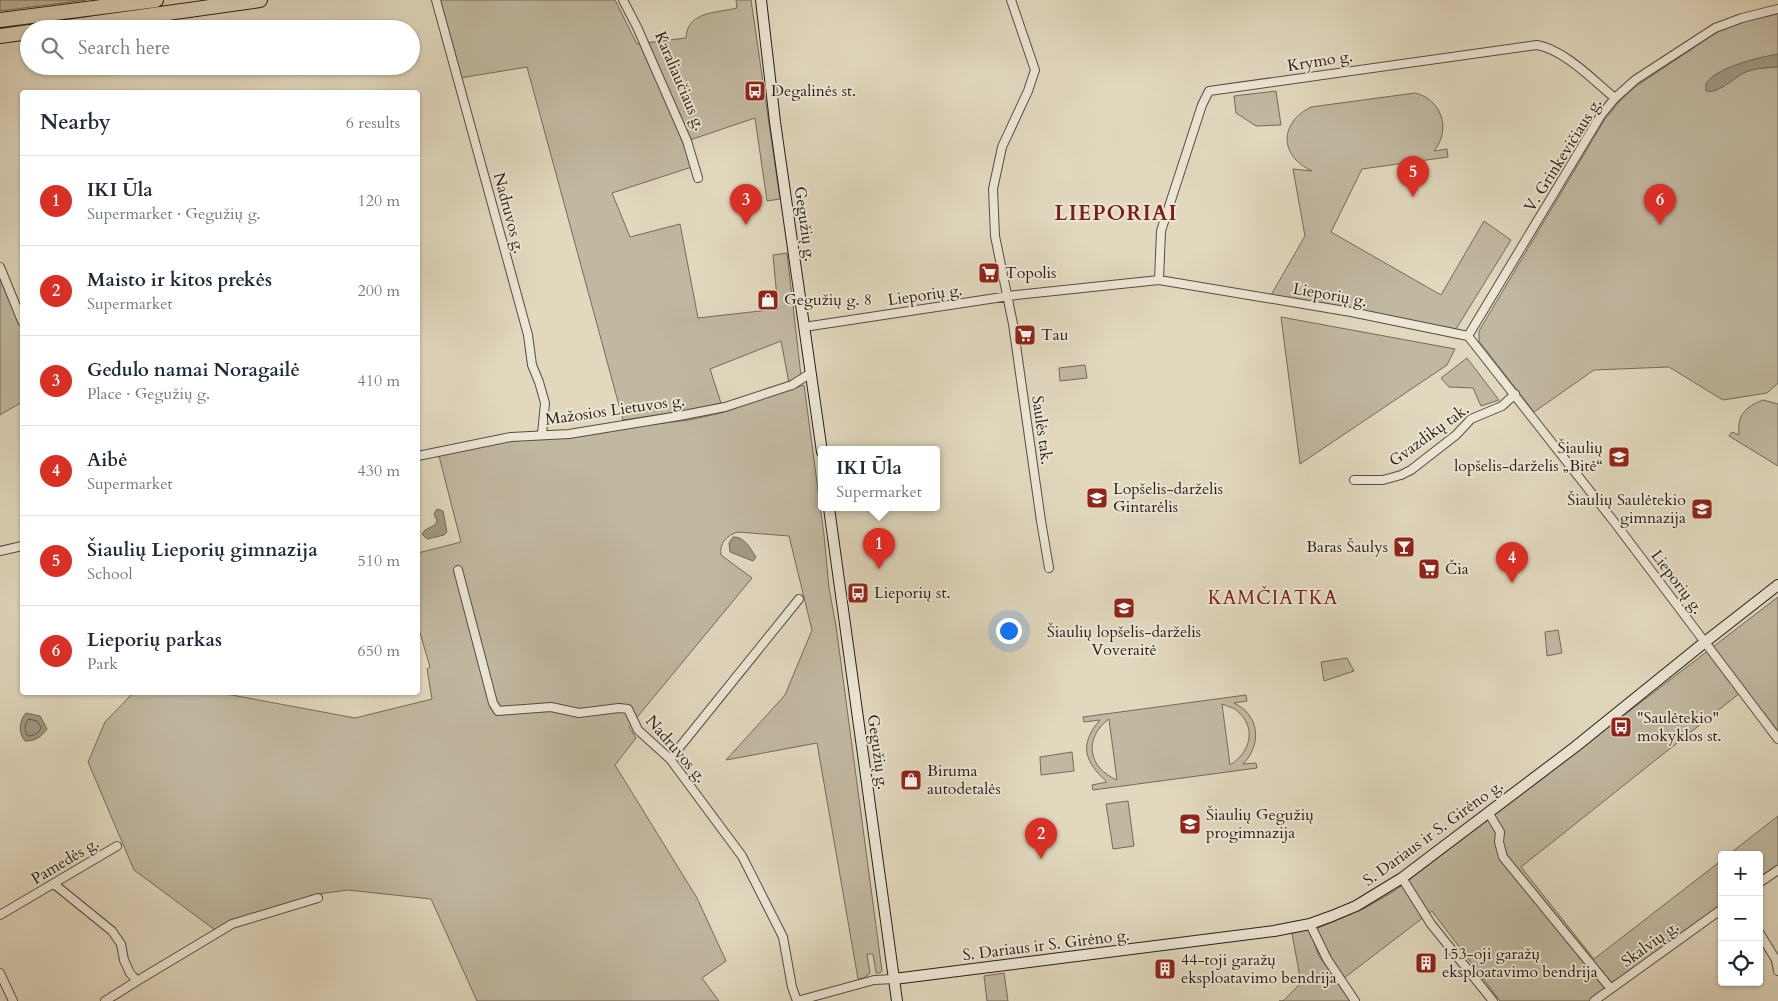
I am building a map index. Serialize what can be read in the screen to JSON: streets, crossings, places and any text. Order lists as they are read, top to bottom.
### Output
{
  "streets": {
    "street": [
      "Krymo g.",
      "Karaliaučiaus g.",
      "V. Grinkevičiaus g.",
      "Nadruvos g.",
      "Gegužių g.",
      "Lieporių g.",
      "Mažosios Lietuvos g.",
      "Saulės tak.",
      "Gvazdikų tak.",
      "S. Dariaus ir S. Girėno g.",
      "Pamedės g.",
      "Skalvių g."
    ]
  },
  "crossings": [
    ["Krymo g.", "V. Grinkevičiaus g."],
    ["Krymo g.", "Lieporių g."],
    ["V. Grinkevičiaus g.", "Lieporių g."],
    ["Nadruvos g.", "Mažosios Lietuvos g."],
    ["Gegužių g.", "Lieporių g."],
    ["Gegužių g.", "Mažosios Lietuvos g."],
    ["Gegužių g.", "S. Dariaus ir S. Girėno g."],
    ["Lieporių g.", "Saulės tak."],
    ["Lieporių g.", "Gvazdikų tak."],
    ["Lieporių g.", "S. Dariaus ir S. Girėno g."]
  ],
  "districts": ["LIEPORIAI", "KAMČIATKA"],
  "places": {
    "bus stop": ["Degalinės st.", "Lieporių st.", "\"Saulėtekio\" mokyklos st."],
    "supermarket": ["Topolis", "Tau", "Čia"],
    "shop": ["Gegužių g. 8", "Biruma autodetalės"],
    "school or university": [
      "Šiaulių lopšelis-darželis „Bitė“",
      "Lopšelis-darželis Gintarėlis",
      "Šiaulių Saulėtekio gimnazija",
      "Šiaulių lopšelis-darželis Voveraitė",
      "Šiaulių Gegužių progimnazija"
    ],
    "bar": ["Baras Šaulys"],
    "building": ["153-oji garažų eksploatavimo bendrija", "44-toji garažų eksploatavimo bendrija"]
  },
  "page": {
    "search": "Search here",
    "heading": ["Nearby", "6 results"],
    "list": [
      {
        "mark": "1",
        "name": "IKI Ūla",
        "note": "Supermarket · Gegužių g.",
        "value": "120 m"
      },
      {
        "mark": "2",
        "name": "Maisto ir kitos prekės",
        "note": "Supermarket",
        "value": "200 m"
      },
      {
        "mark": "3",
        "name": "Gedulo namai Noragailė",
        "note": "Place · Gegužių g.",
        "value": "410 m"
      },
      {
        "mark": "4",
        "name": "Aibė",
        "note": "Supermarket",
        "value": "430 m"
      },
      {
        "mark": "5",
        "name": "Šiaulių Lieporių gimnazija",
        "note": "School",
        "value": "510 m"
      },
      {
        "mark": "6",
        "name": "Lieporių parkas",
        "note": "Park",
        "value": "650 m"
      }
    ],
    "pins": [
      "5",
      "3",
      "6",
      "1",
      "4",
      "2"
    ],
    "popup": ["IKI Ūla", "Supermarket"],
    "map_buttons": ["+", "−"]
  }
}
